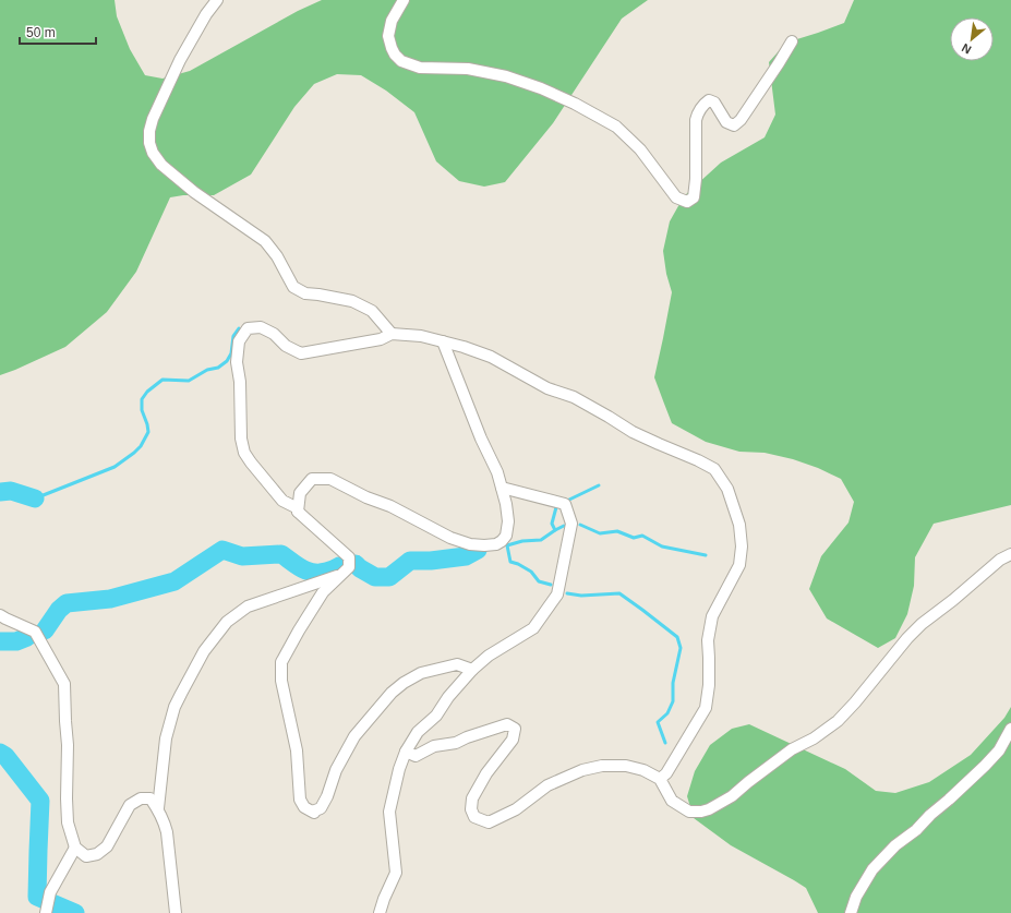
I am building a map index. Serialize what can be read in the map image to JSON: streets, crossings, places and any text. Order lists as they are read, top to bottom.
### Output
{
  "scale_bar": "50 m",
  "north": "bottom left"
}
